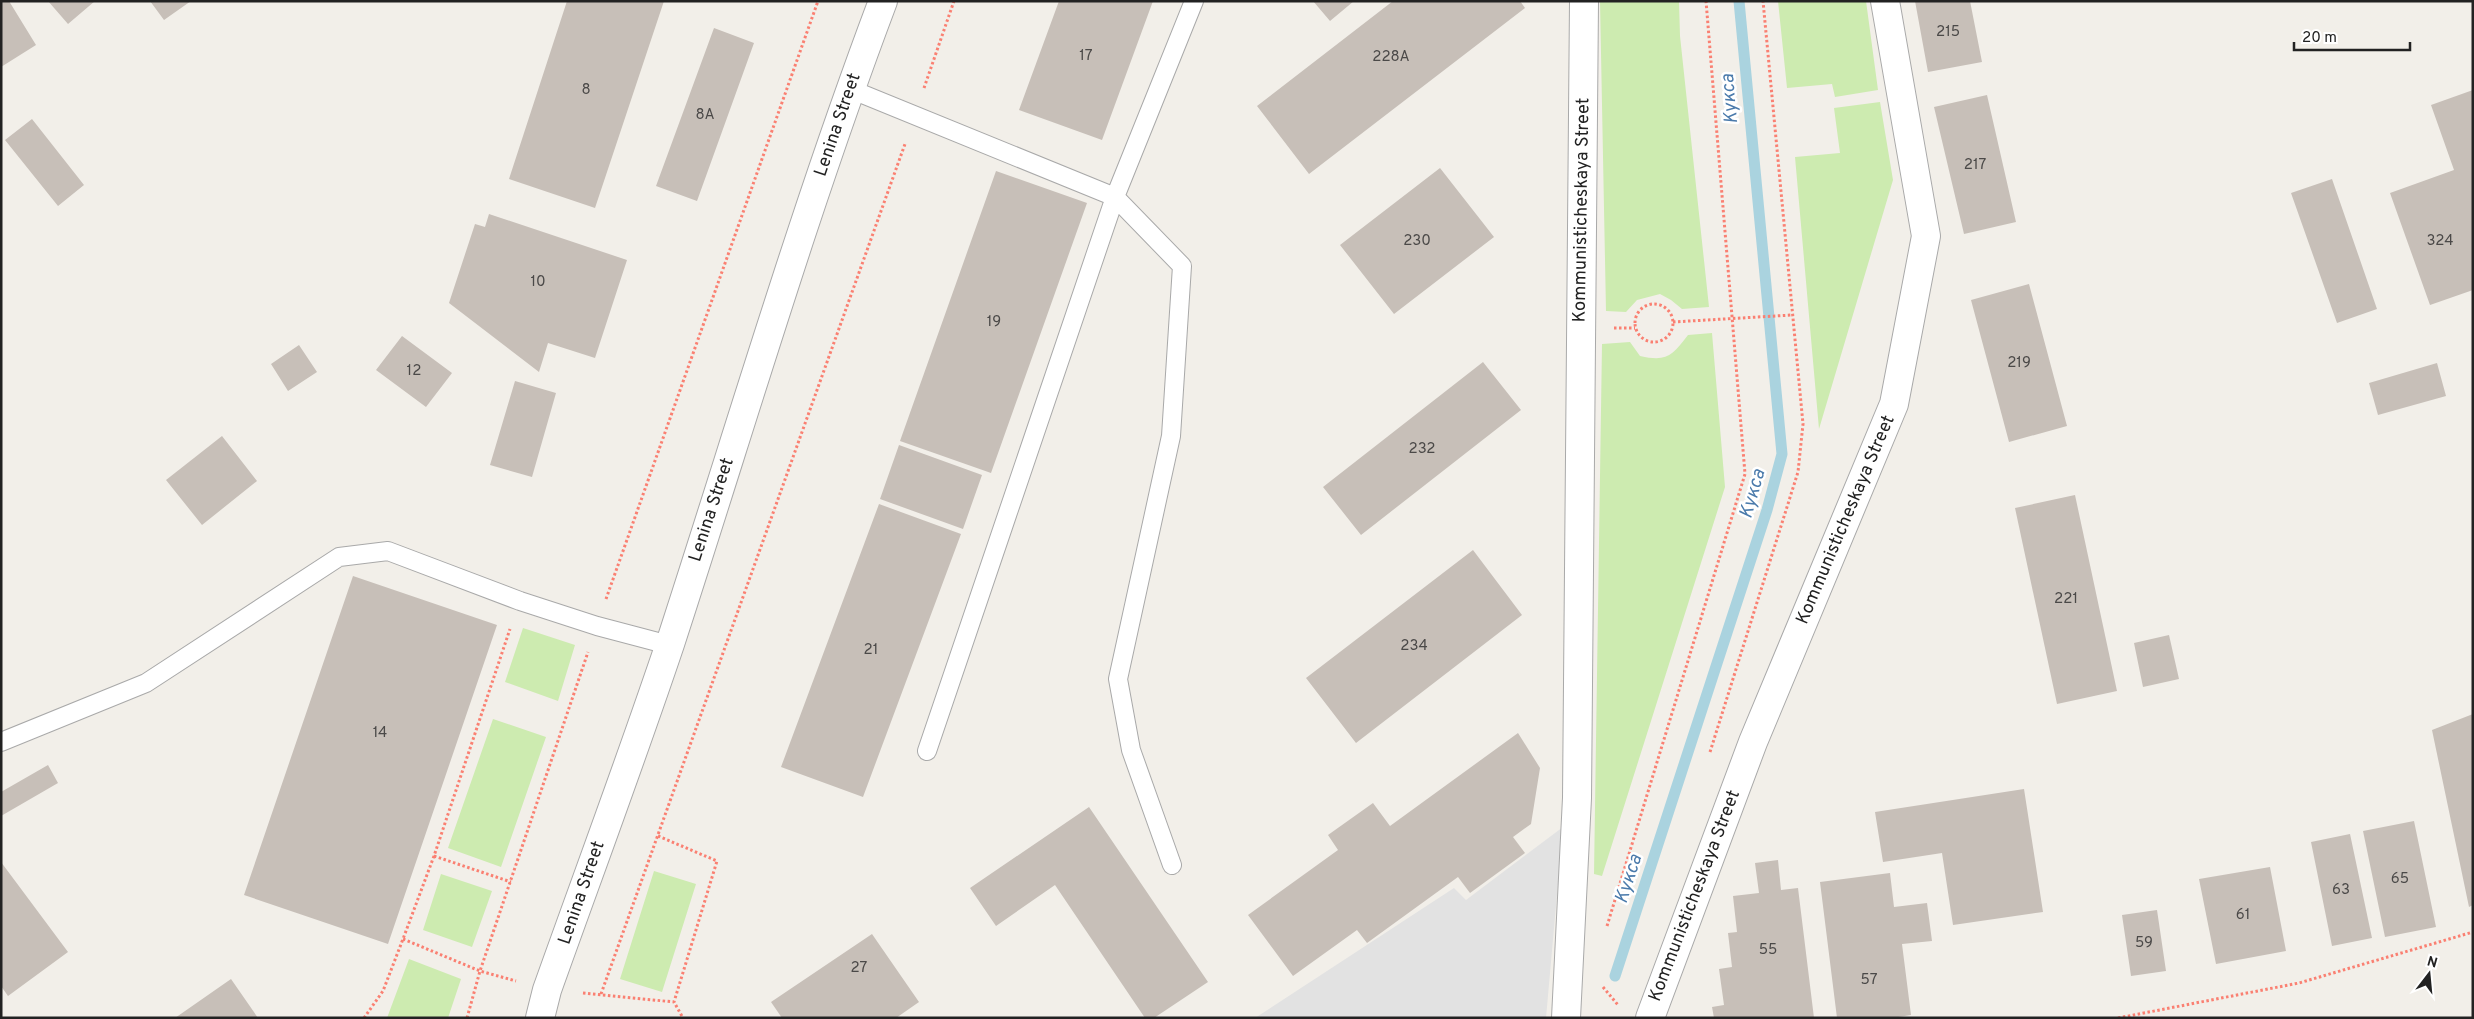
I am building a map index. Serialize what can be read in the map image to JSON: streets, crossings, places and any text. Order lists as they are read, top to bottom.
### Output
{
  "streets": {
    "street": ["Lenina Street", "Kommunisticheskaya Street"]
  },
  "water": ["Кукса"],
  "house_numbers": [
    "215",
    "17",
    "228А",
    "8",
    "8А",
    "217",
    "230",
    "324",
    "10",
    "19",
    "219",
    "12",
    "232",
    "221",
    "234",
    "21",
    "14",
    "65",
    "63",
    "61",
    "59",
    "55",
    "27",
    "57"
  ],
  "scale_bar": "20 m",
  "north": "top"
}
